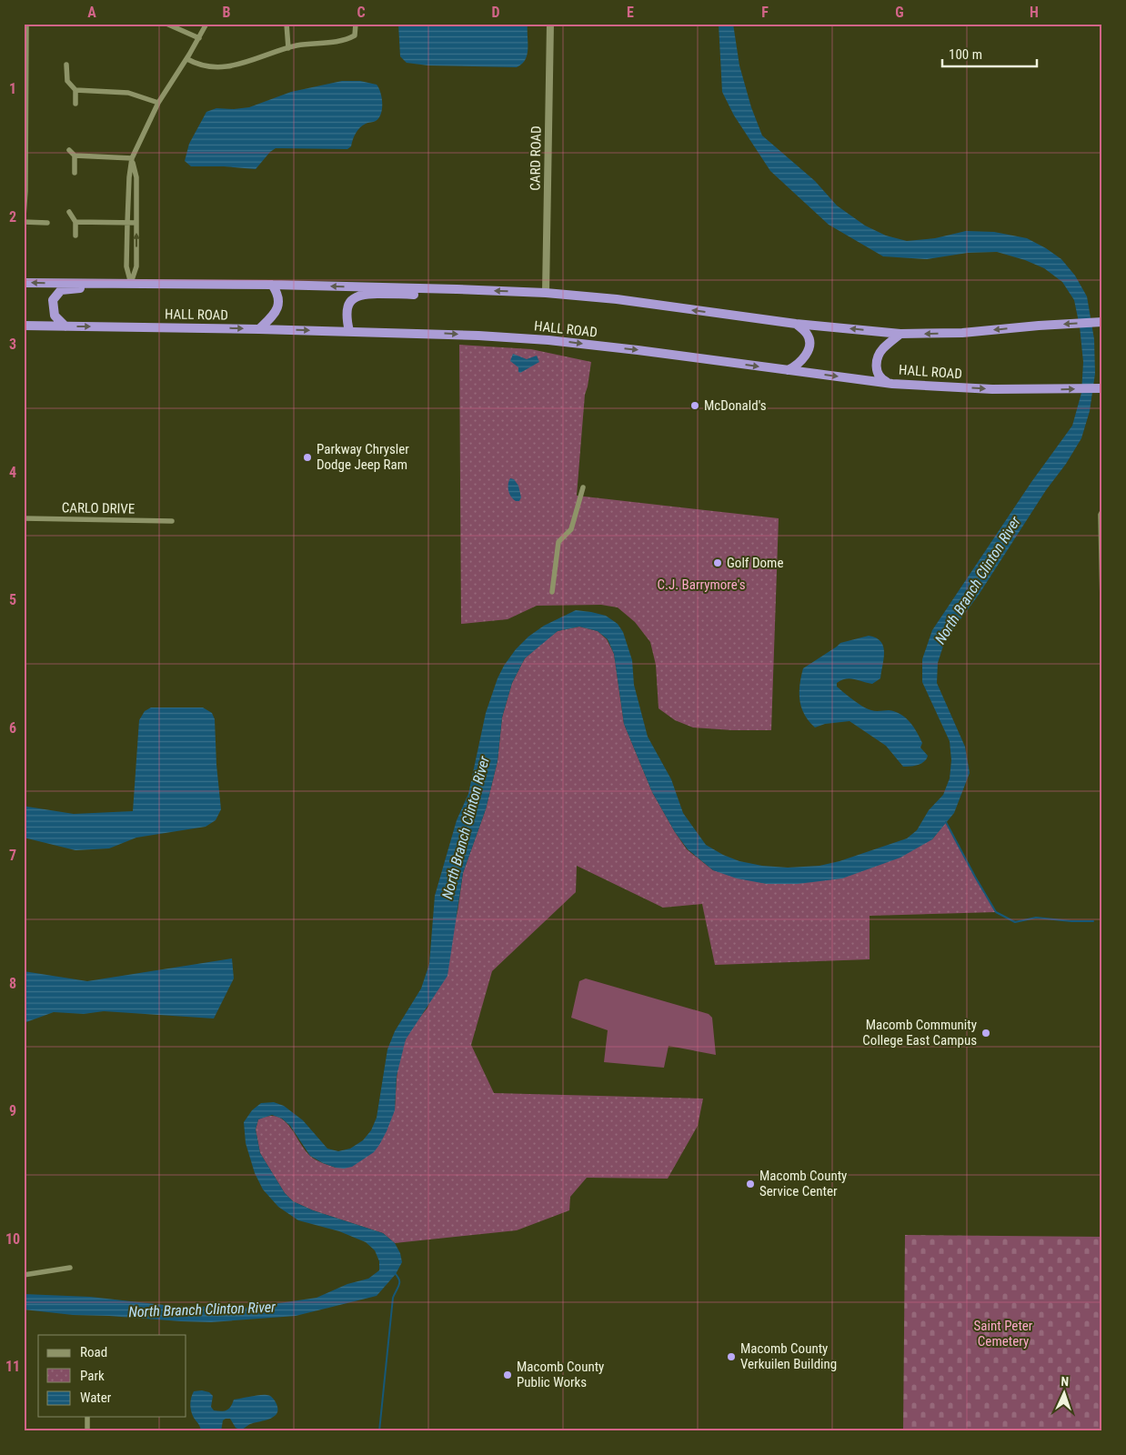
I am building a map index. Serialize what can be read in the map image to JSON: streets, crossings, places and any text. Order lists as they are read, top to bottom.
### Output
{
  "streets": {
    "highway": ["HALL ROAD"],
    "street": ["CARD ROAD", "CARLO DRIVE"]
  },
  "water": ["North Branch Clinton River"],
  "parks": ["C.J. Barrymore's", "Saint Peter Cemetery"],
  "places": [
    "McDonald's",
    "Parkway Chrysler Dodge Jeep Ram",
    "Golf Dome",
    "Macomb Community College East Campus",
    "Macomb County Service Center",
    "Macomb County Verkuilen Building",
    "Macomb County Public Works"
  ],
  "legend": ["Road", "Park", "Water"],
  "scale_bar": "100 m",
  "north": "top",
  "grid": {
    "columns": [
      "A",
      "B",
      "C",
      "D",
      "E",
      "F",
      "G",
      "H"
    ],
    "rows": [
      "1",
      "2",
      "3",
      "4",
      "5",
      "6",
      "7",
      "8",
      "9",
      "10",
      "11"
    ]
  }
}
